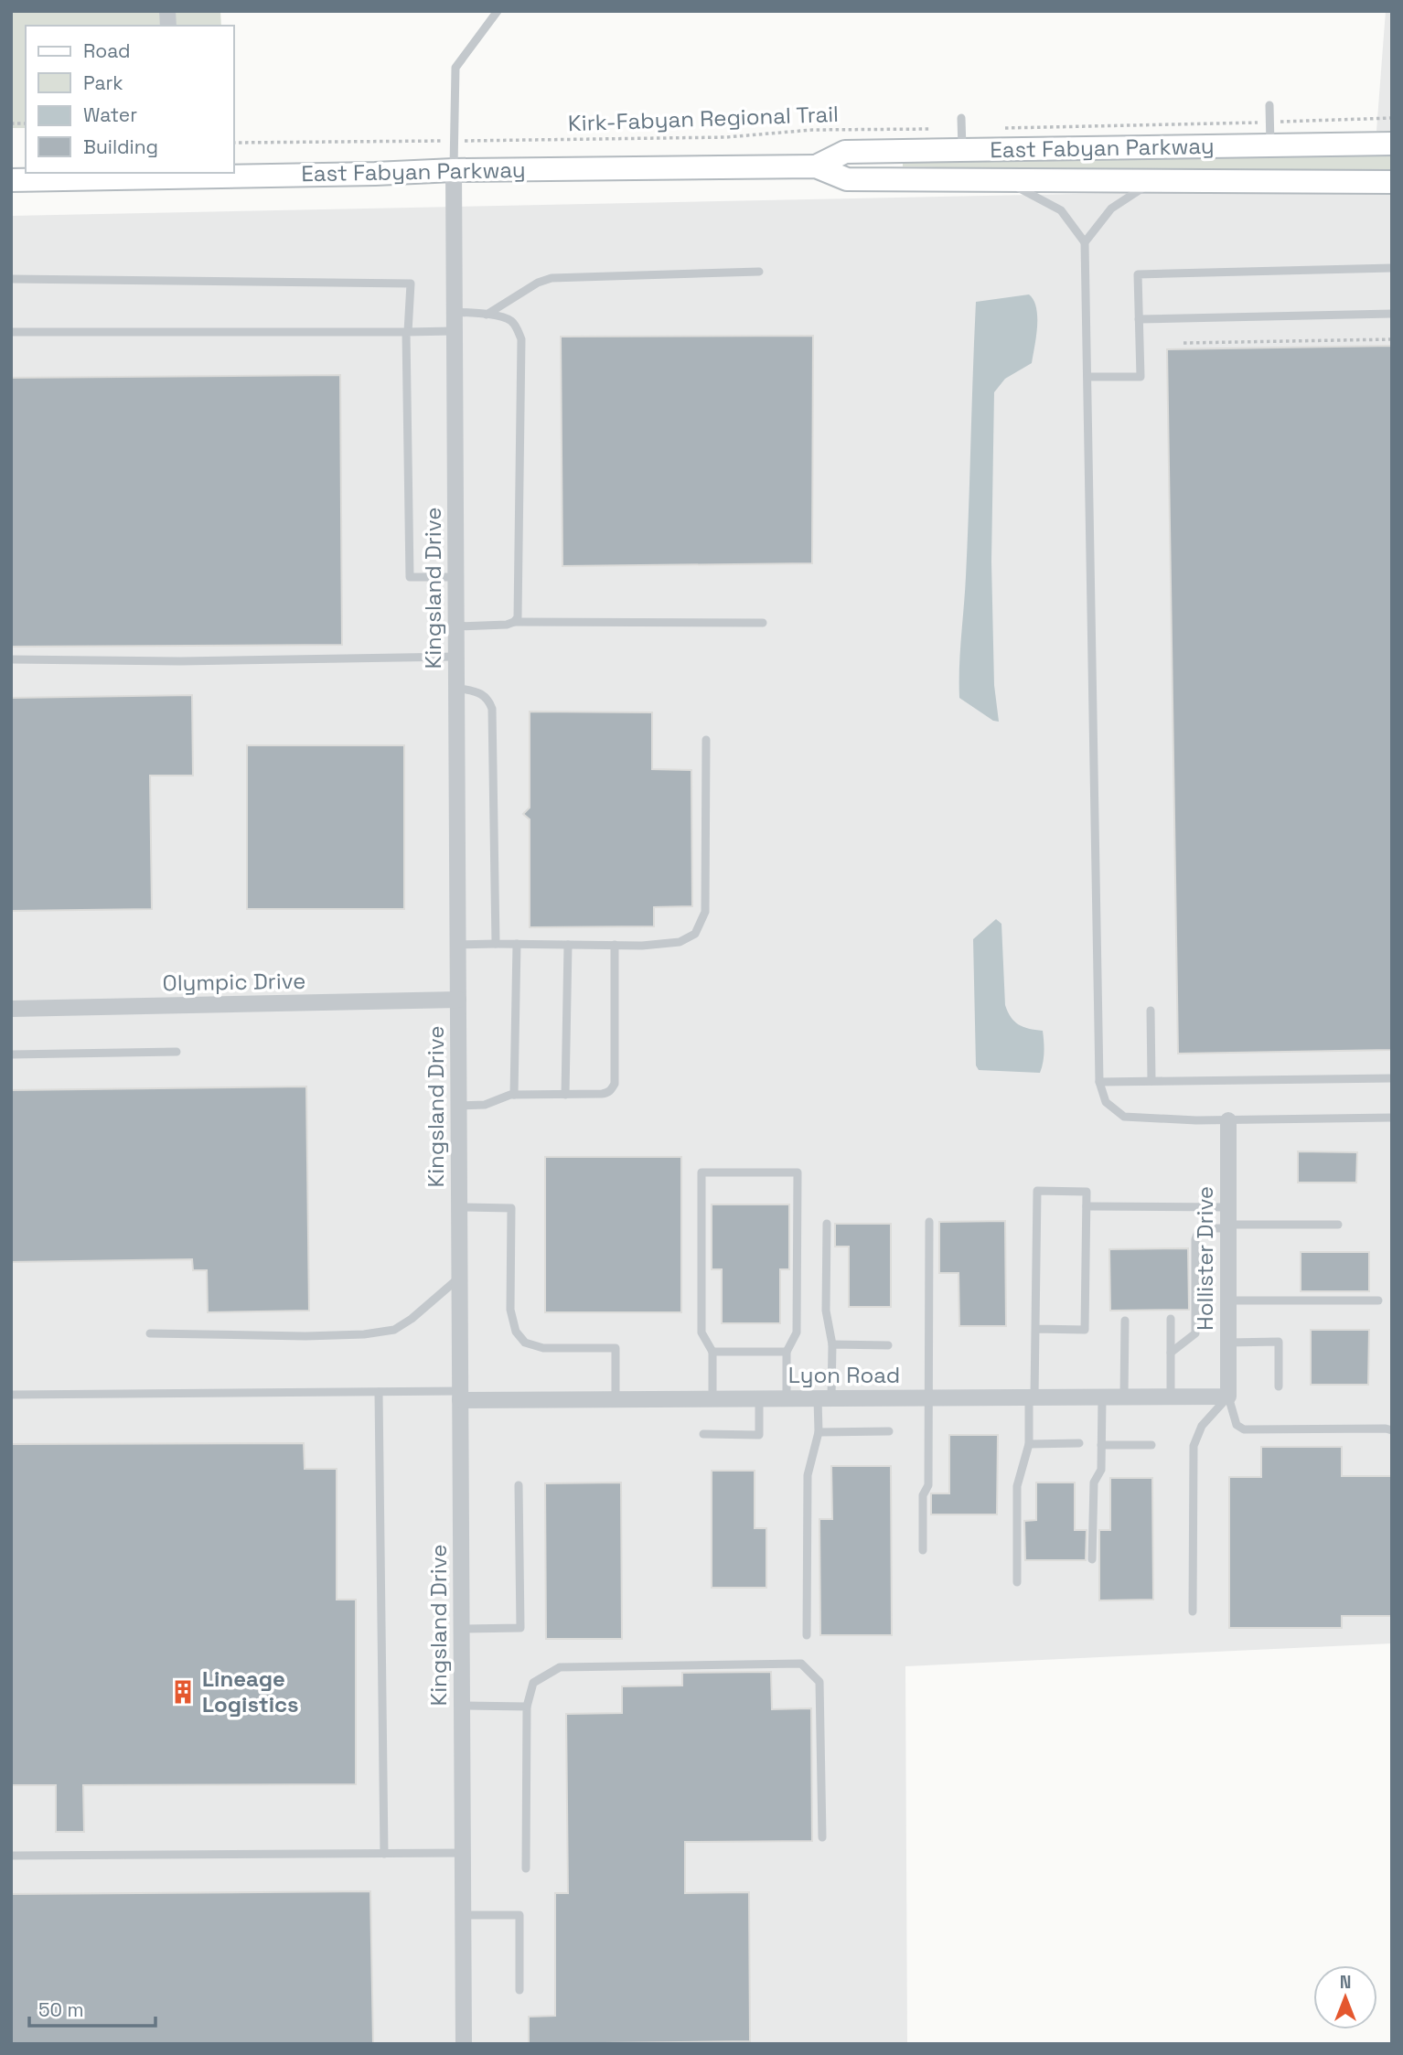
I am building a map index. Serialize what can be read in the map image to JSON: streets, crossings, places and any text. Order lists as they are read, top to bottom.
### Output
{
  "streets": {
    "main road": ["East Fabyan Parkway"],
    "street": [
      "Kingsland Drive",
      "Olympic Drive",
      "Hollister Drive",
      "Lyon Road"
    ],
    "path": ["Kirk-Fabyan Regional Trail"]
  },
  "crossings": [
    ["East Fabyan Parkway", "Kingsland Drive"],
    ["Kingsland Drive", "Olympic Drive"],
    ["Kingsland Drive", "Lyon Road"],
    ["Hollister Drive", "Lyon Road"]
  ],
  "places": {
    "building": ["Lineage Logistics"]
  },
  "legend": [
    "Road",
    "Park",
    "Water",
    "Building"
  ],
  "scale_bar": "50 m",
  "north": "top"
}
